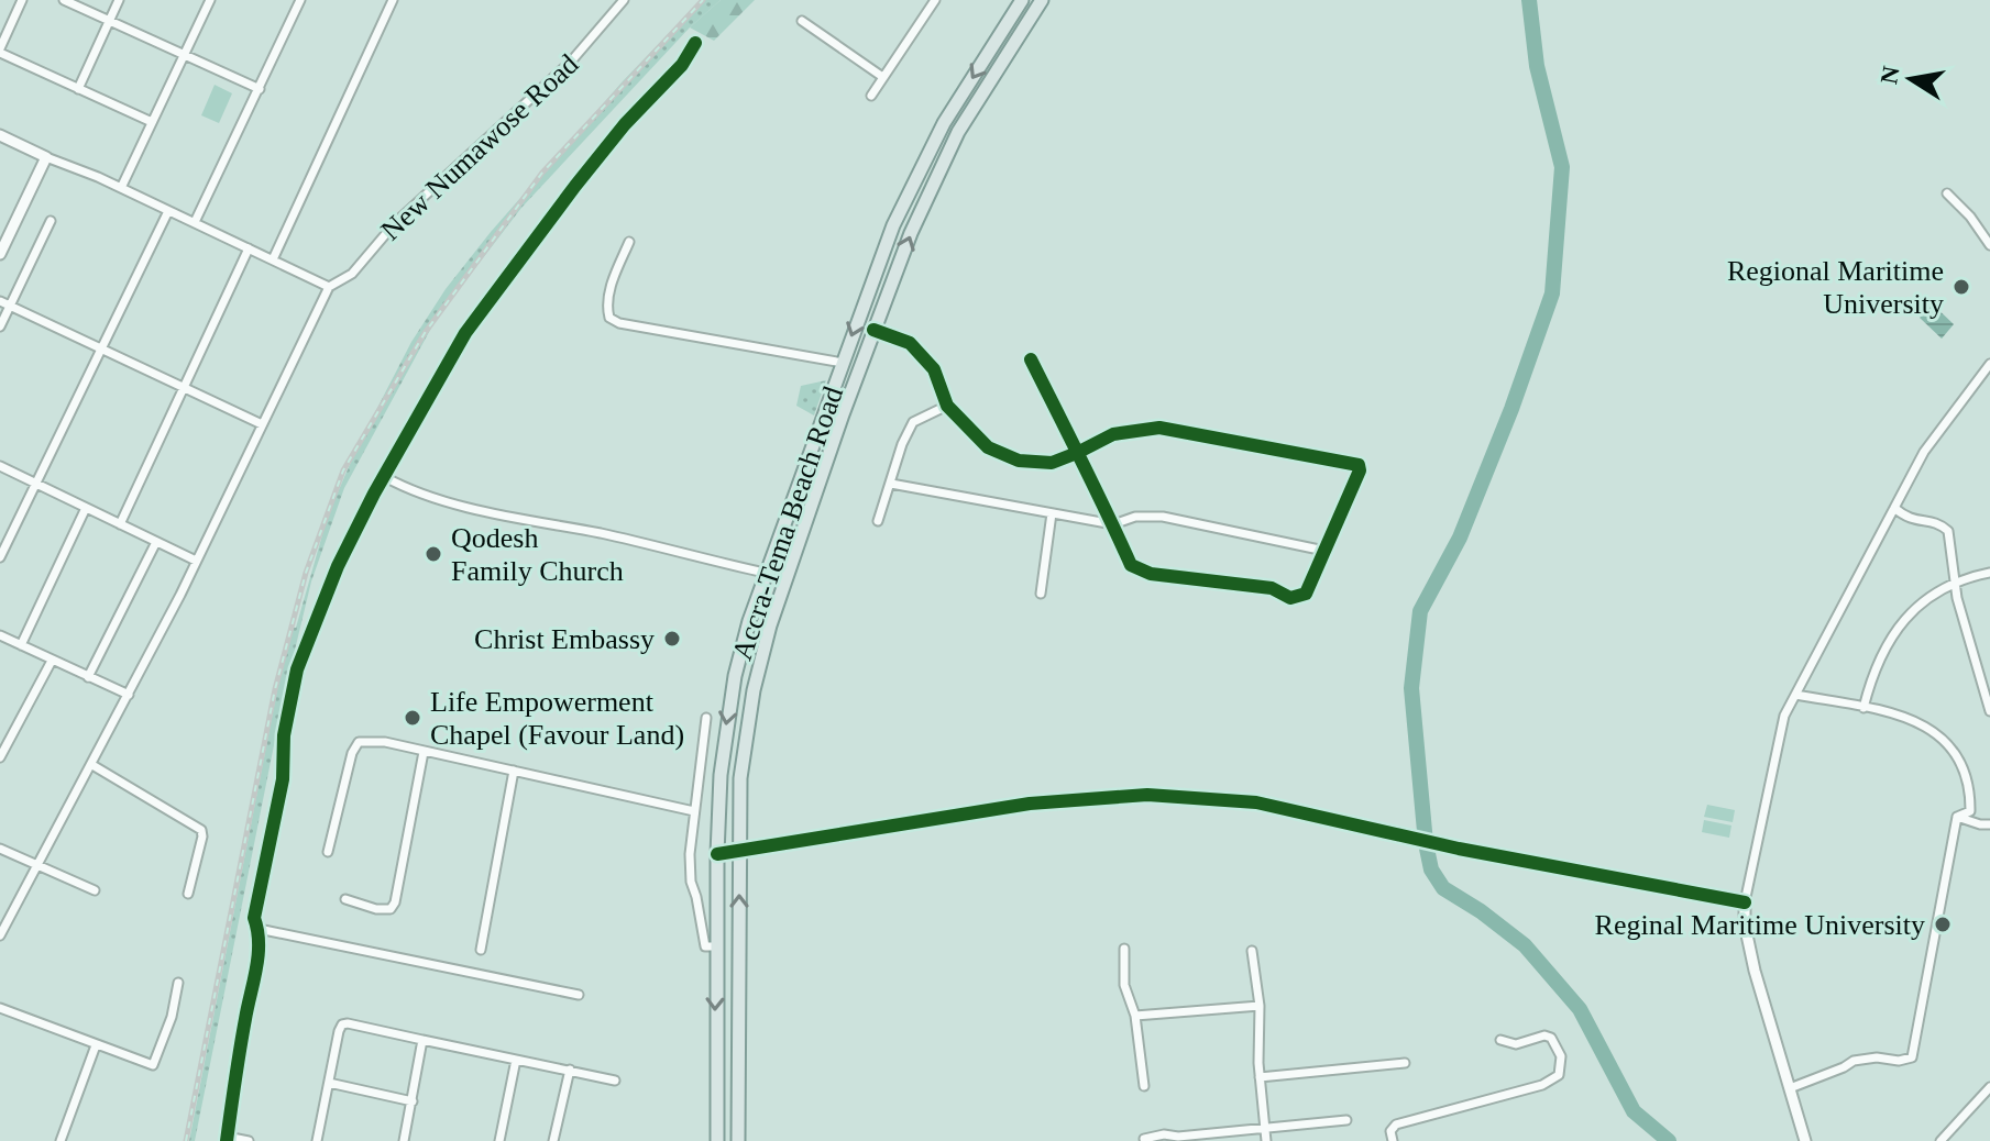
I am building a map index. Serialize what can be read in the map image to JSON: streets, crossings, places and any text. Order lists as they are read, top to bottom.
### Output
{
  "streets": {
    "main road": ["Accra-Tema Beach Road"],
    "street": ["New Numawose Road"]
  },
  "places": [
    "Regional Maritime University",
    "Qodesh Family Church",
    "Christ Embassy",
    "Life Empowerment Chapel (Favour Land)",
    "Reginal Maritime University"
  ],
  "north": "left"
}
